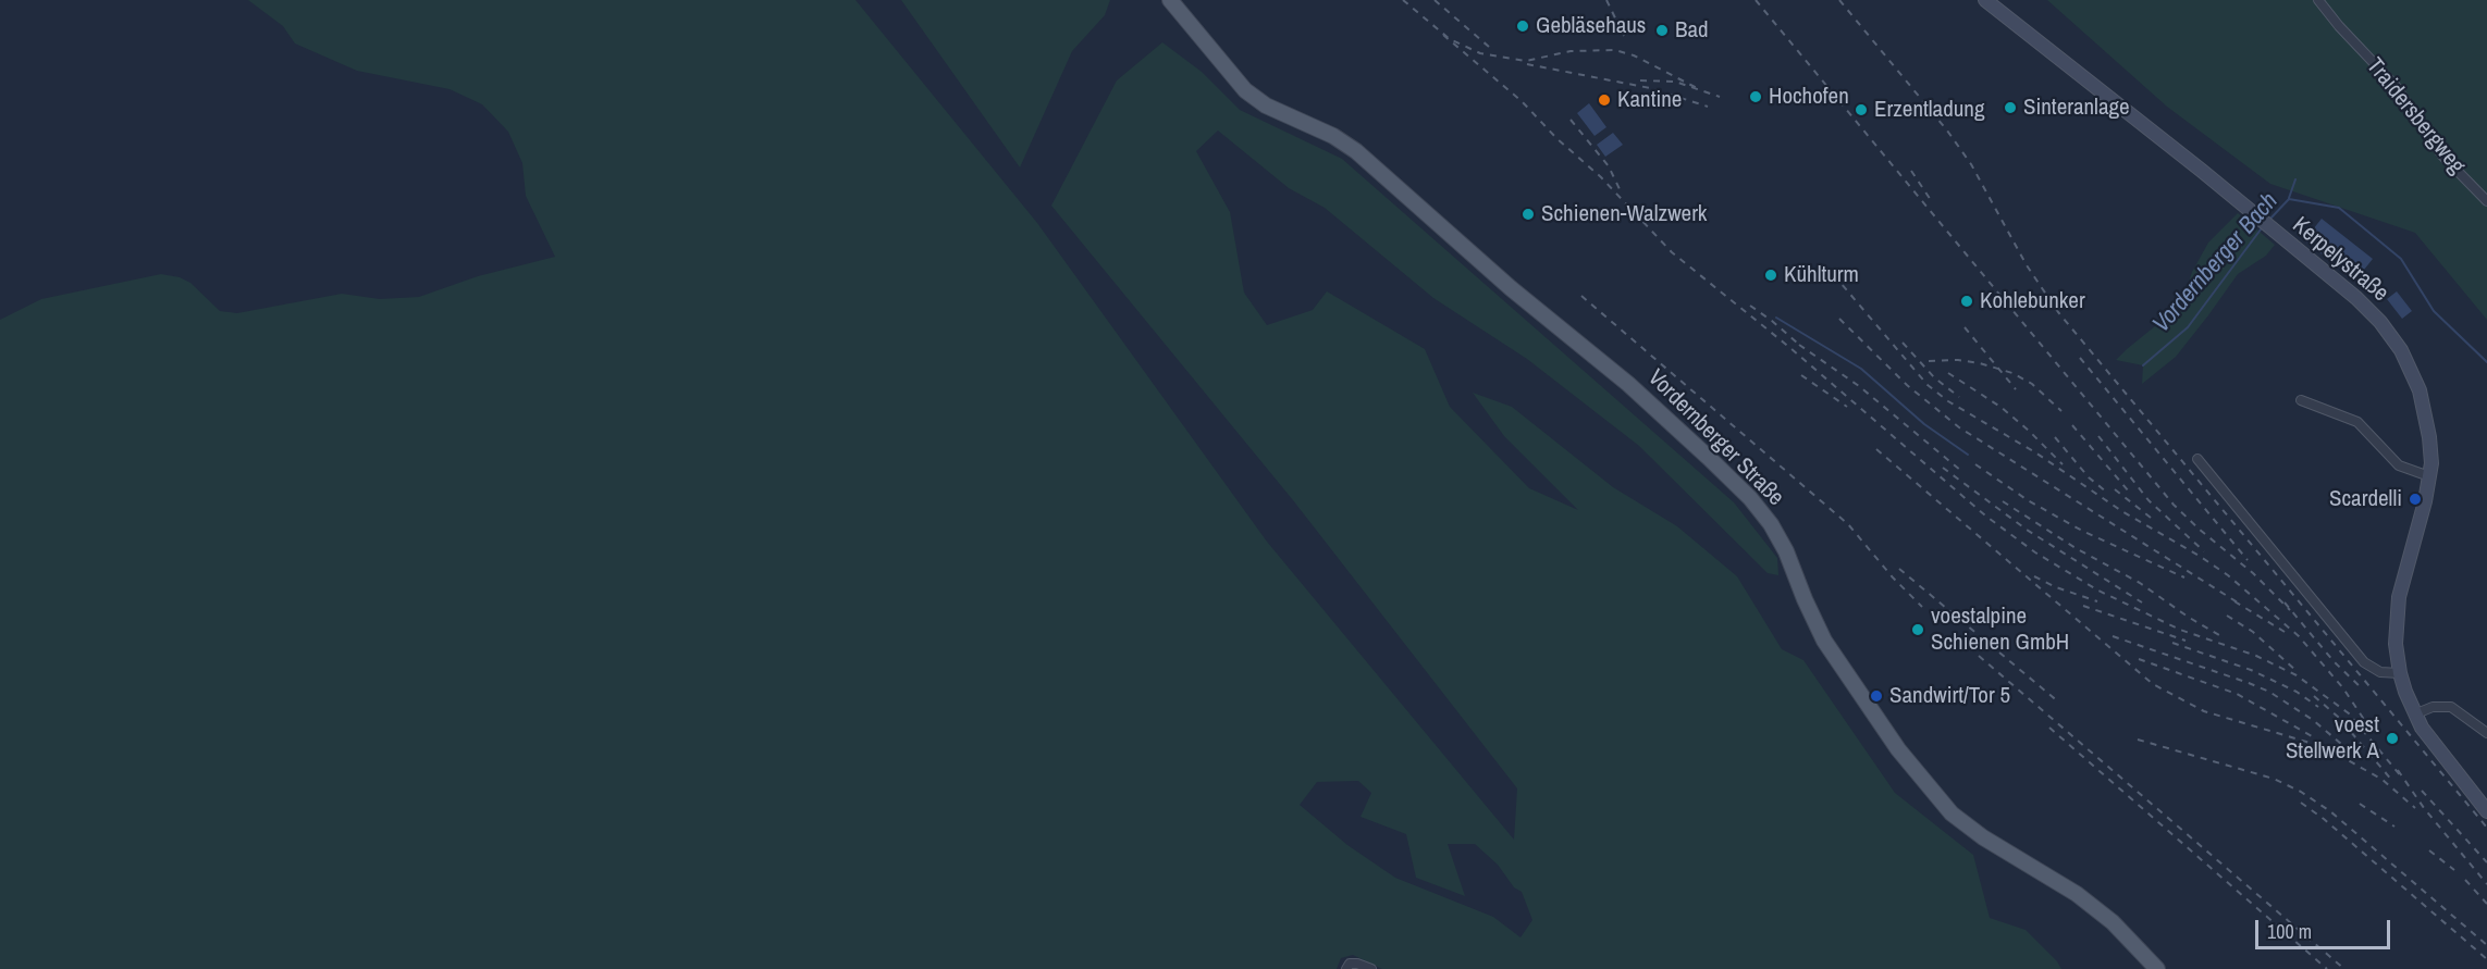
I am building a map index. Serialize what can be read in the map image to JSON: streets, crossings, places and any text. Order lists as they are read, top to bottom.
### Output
{
  "streets": {
    "main road": ["Kerpelystraße", "Vordernberger Straße"],
    "street": ["Traidersbergweg"]
  },
  "water": ["Vordernberger Bach"],
  "places": [
    "Gebläsehaus",
    "Bad",
    "Hochofen",
    "Kantine",
    "Sinteranlage",
    "Erzentladung",
    "Schienen-Walzwerk",
    "Kühlturm",
    "Kohlebunker",
    "Scardelli",
    "voestalpine Schienen GmbH",
    "Sandwirt/Tor 5",
    "voest Stellwerk A"
  ],
  "scale_bar": "100 m"
}
